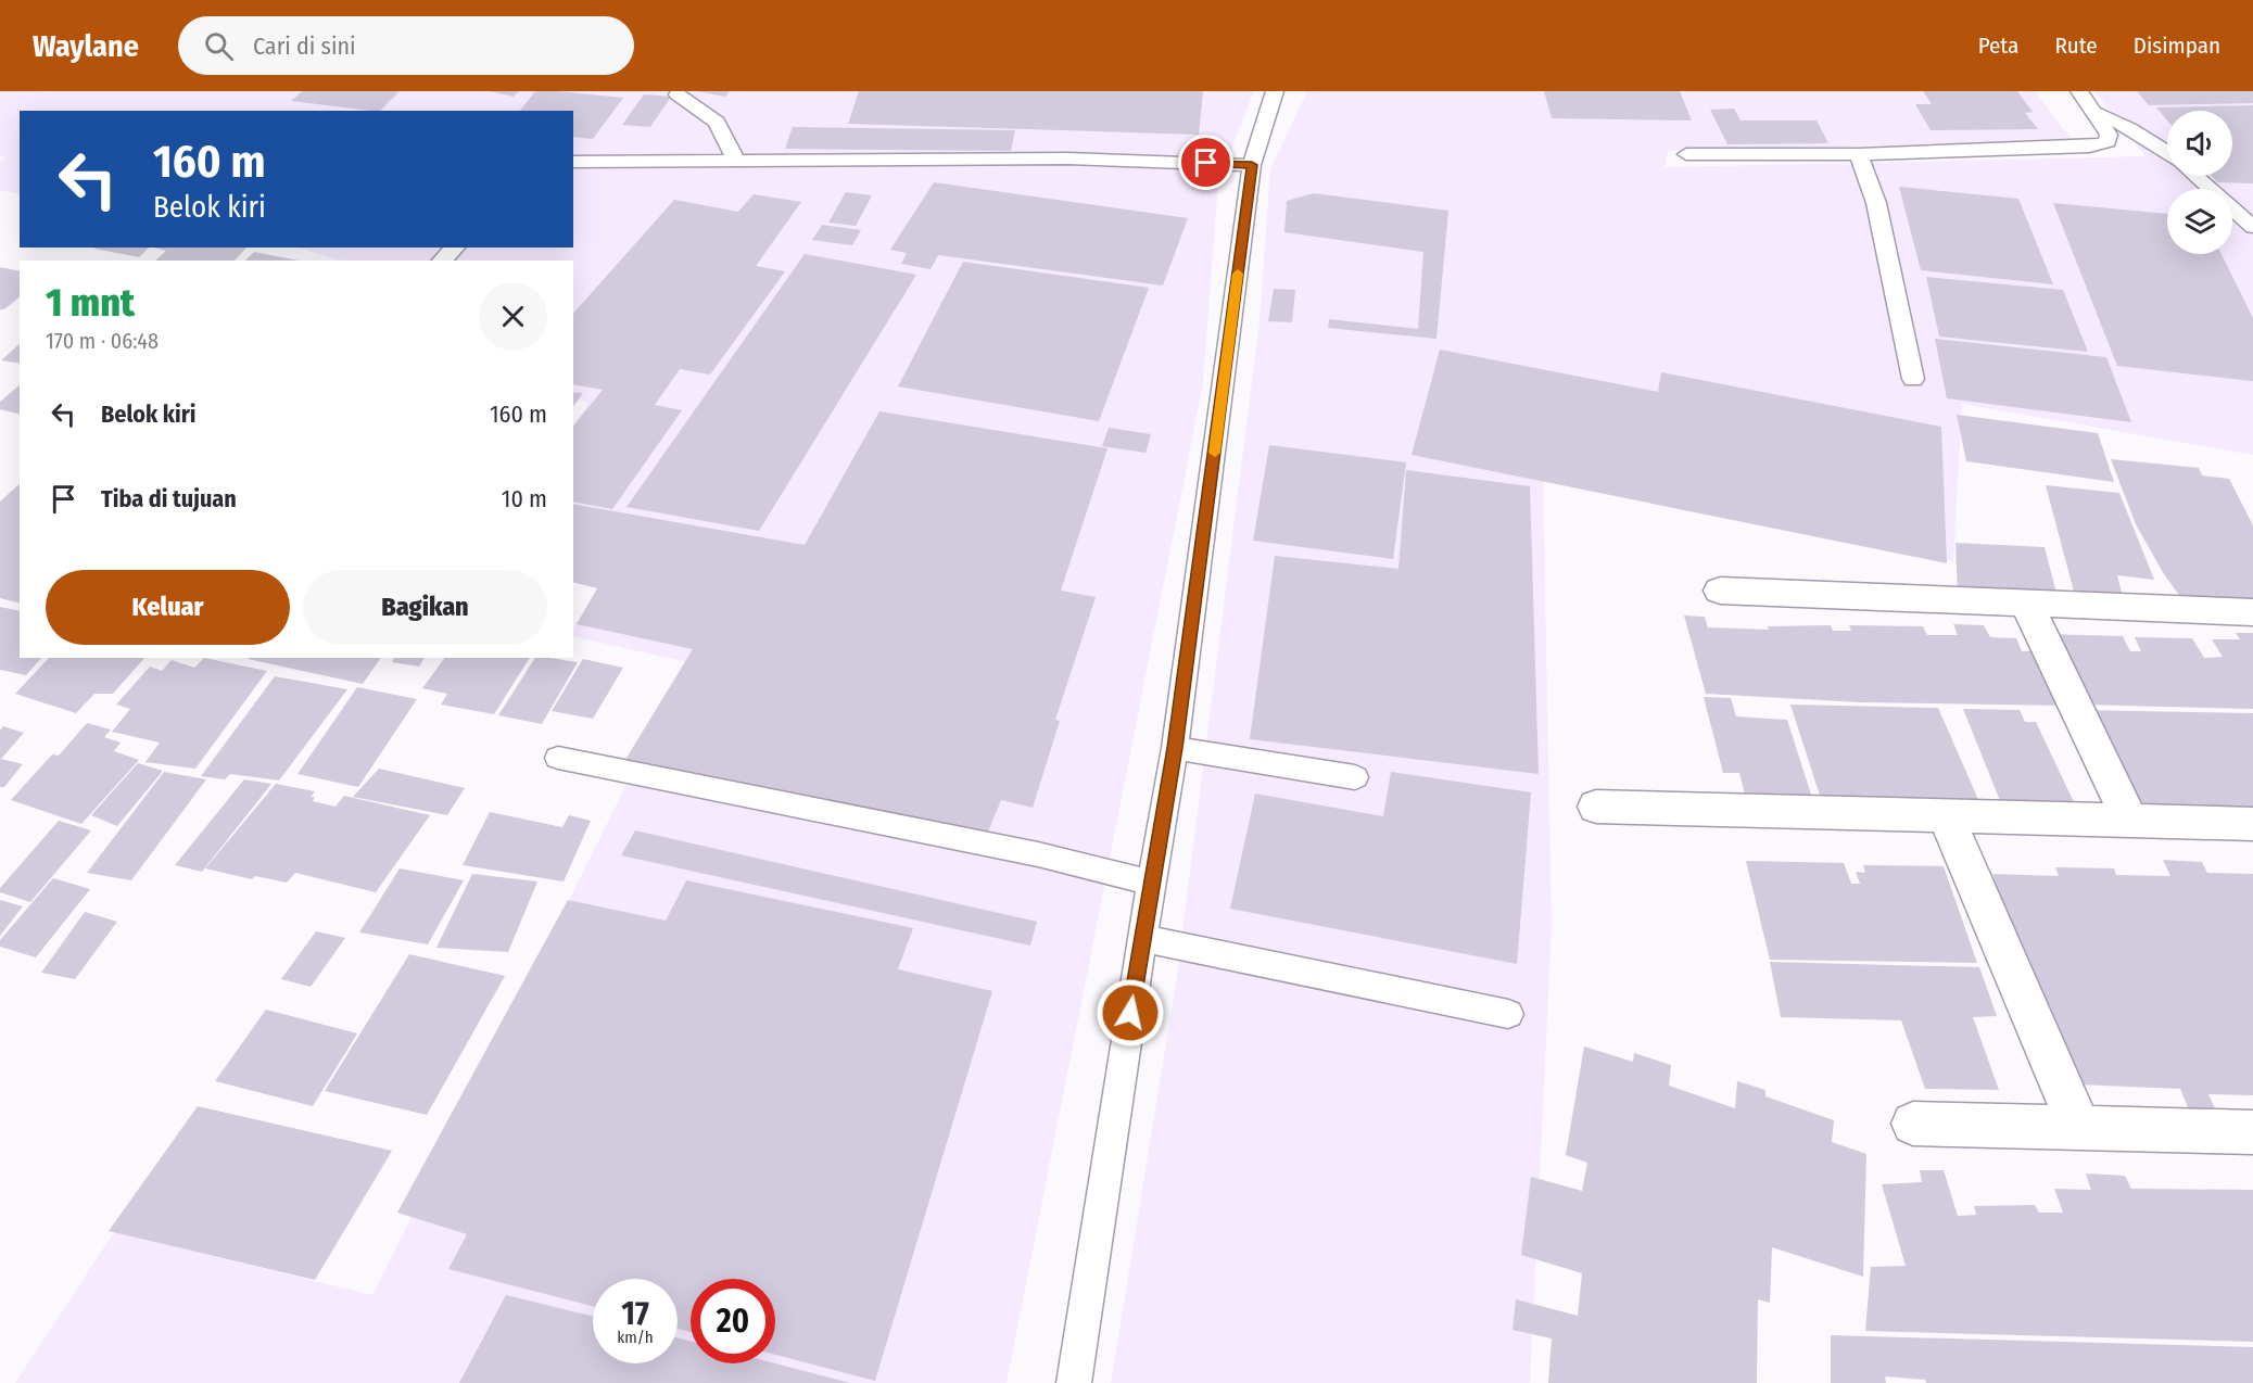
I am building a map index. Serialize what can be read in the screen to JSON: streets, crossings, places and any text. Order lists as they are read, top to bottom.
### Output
{
  "page": {
    "header": "Waylane",
    "search": "Cari di sini",
    "nav": ["Peta", "Rute", "Disimpan"],
    "turn": ["160 m", "Belok kiri"],
    "heading": ["1 mnt", "170 m · 06:48"],
    "list": [
      {
        "name": "Belok kiri",
        "value": "160 m"
      },
      {
        "name": "Tiba di tujuan",
        "value": "10 m"
      }
    ],
    "buttons": ["Keluar", "Bagikan"],
    "speed": "17 km/h",
    "limit": "20"
  }
}
